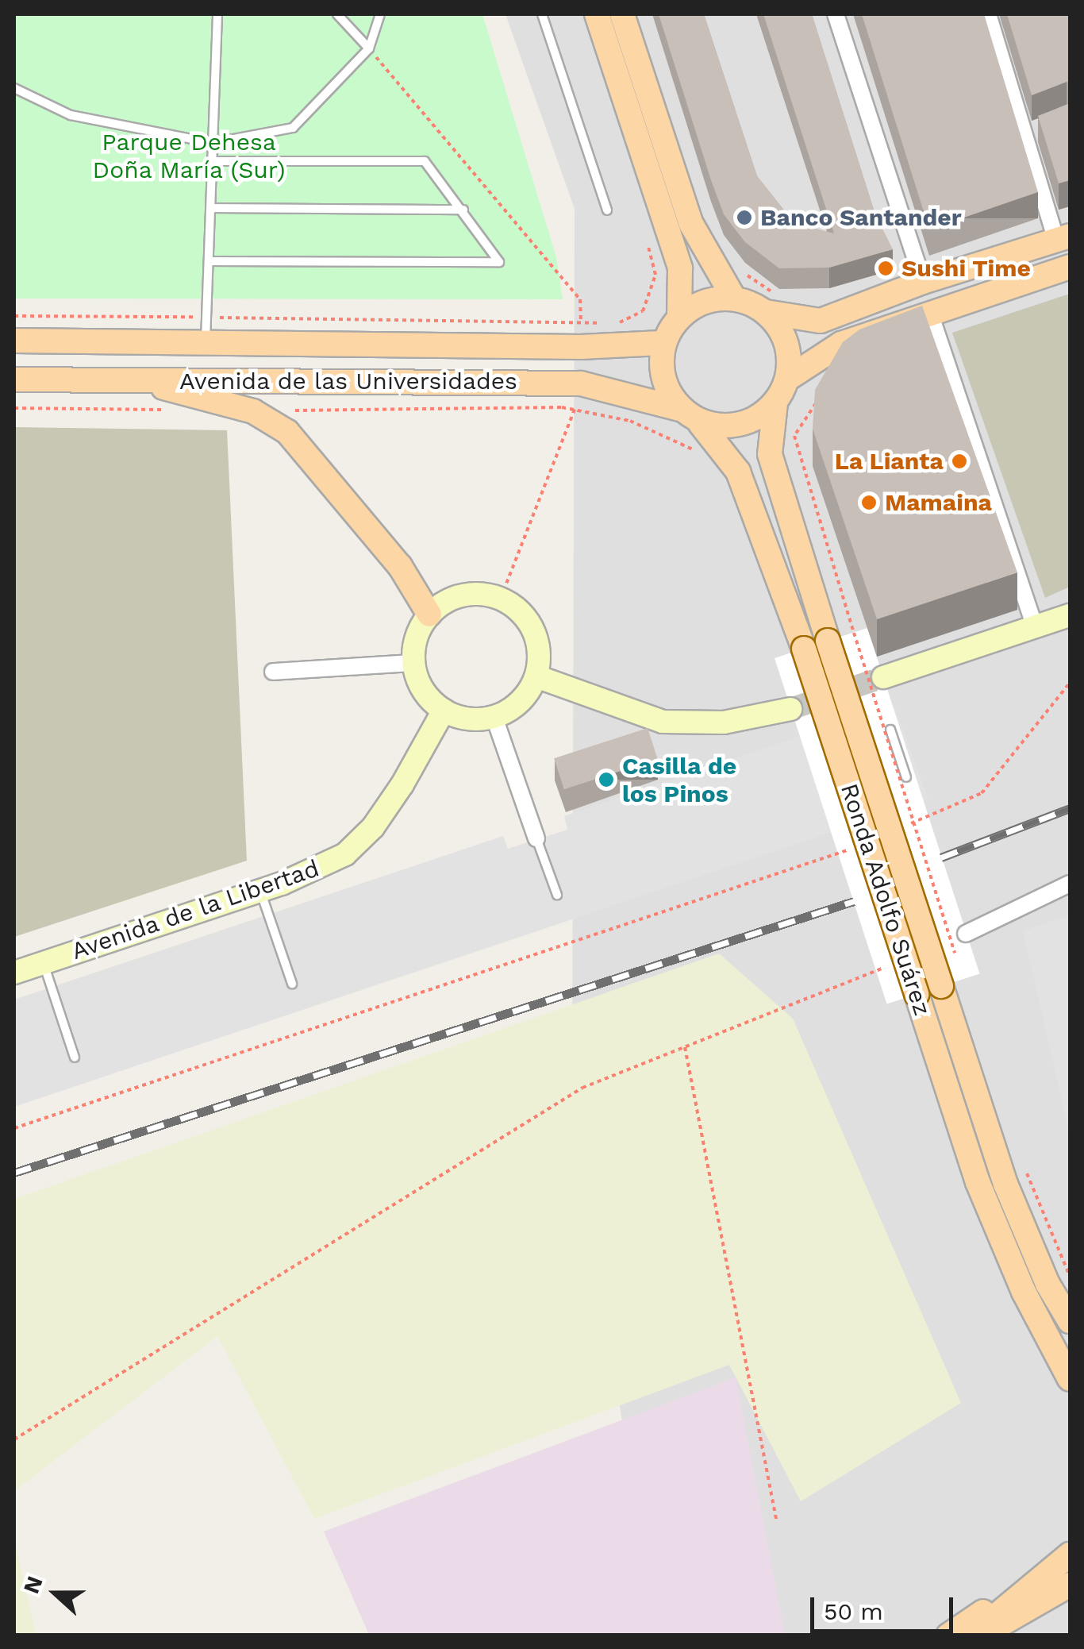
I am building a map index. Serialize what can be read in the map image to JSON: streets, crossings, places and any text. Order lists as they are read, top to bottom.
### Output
{
  "streets": {
    "main road": ["Avenida de las Universidades", "Ronda Adolfo Suárez", "Avenida de la Libertad"]
  },
  "crossings": [
    ["Avenida de las Universidades", "Ronda Adolfo Suárez"]
  ],
  "parks": ["Parque Dehesa Doña María (Sur)"],
  "places": [
    "Banco Santander",
    "Sushi Time",
    "La Lianta",
    "Mamaina",
    "Casilla de los Pinos"
  ],
  "scale_bar": "50 m",
  "north": "left"
}
